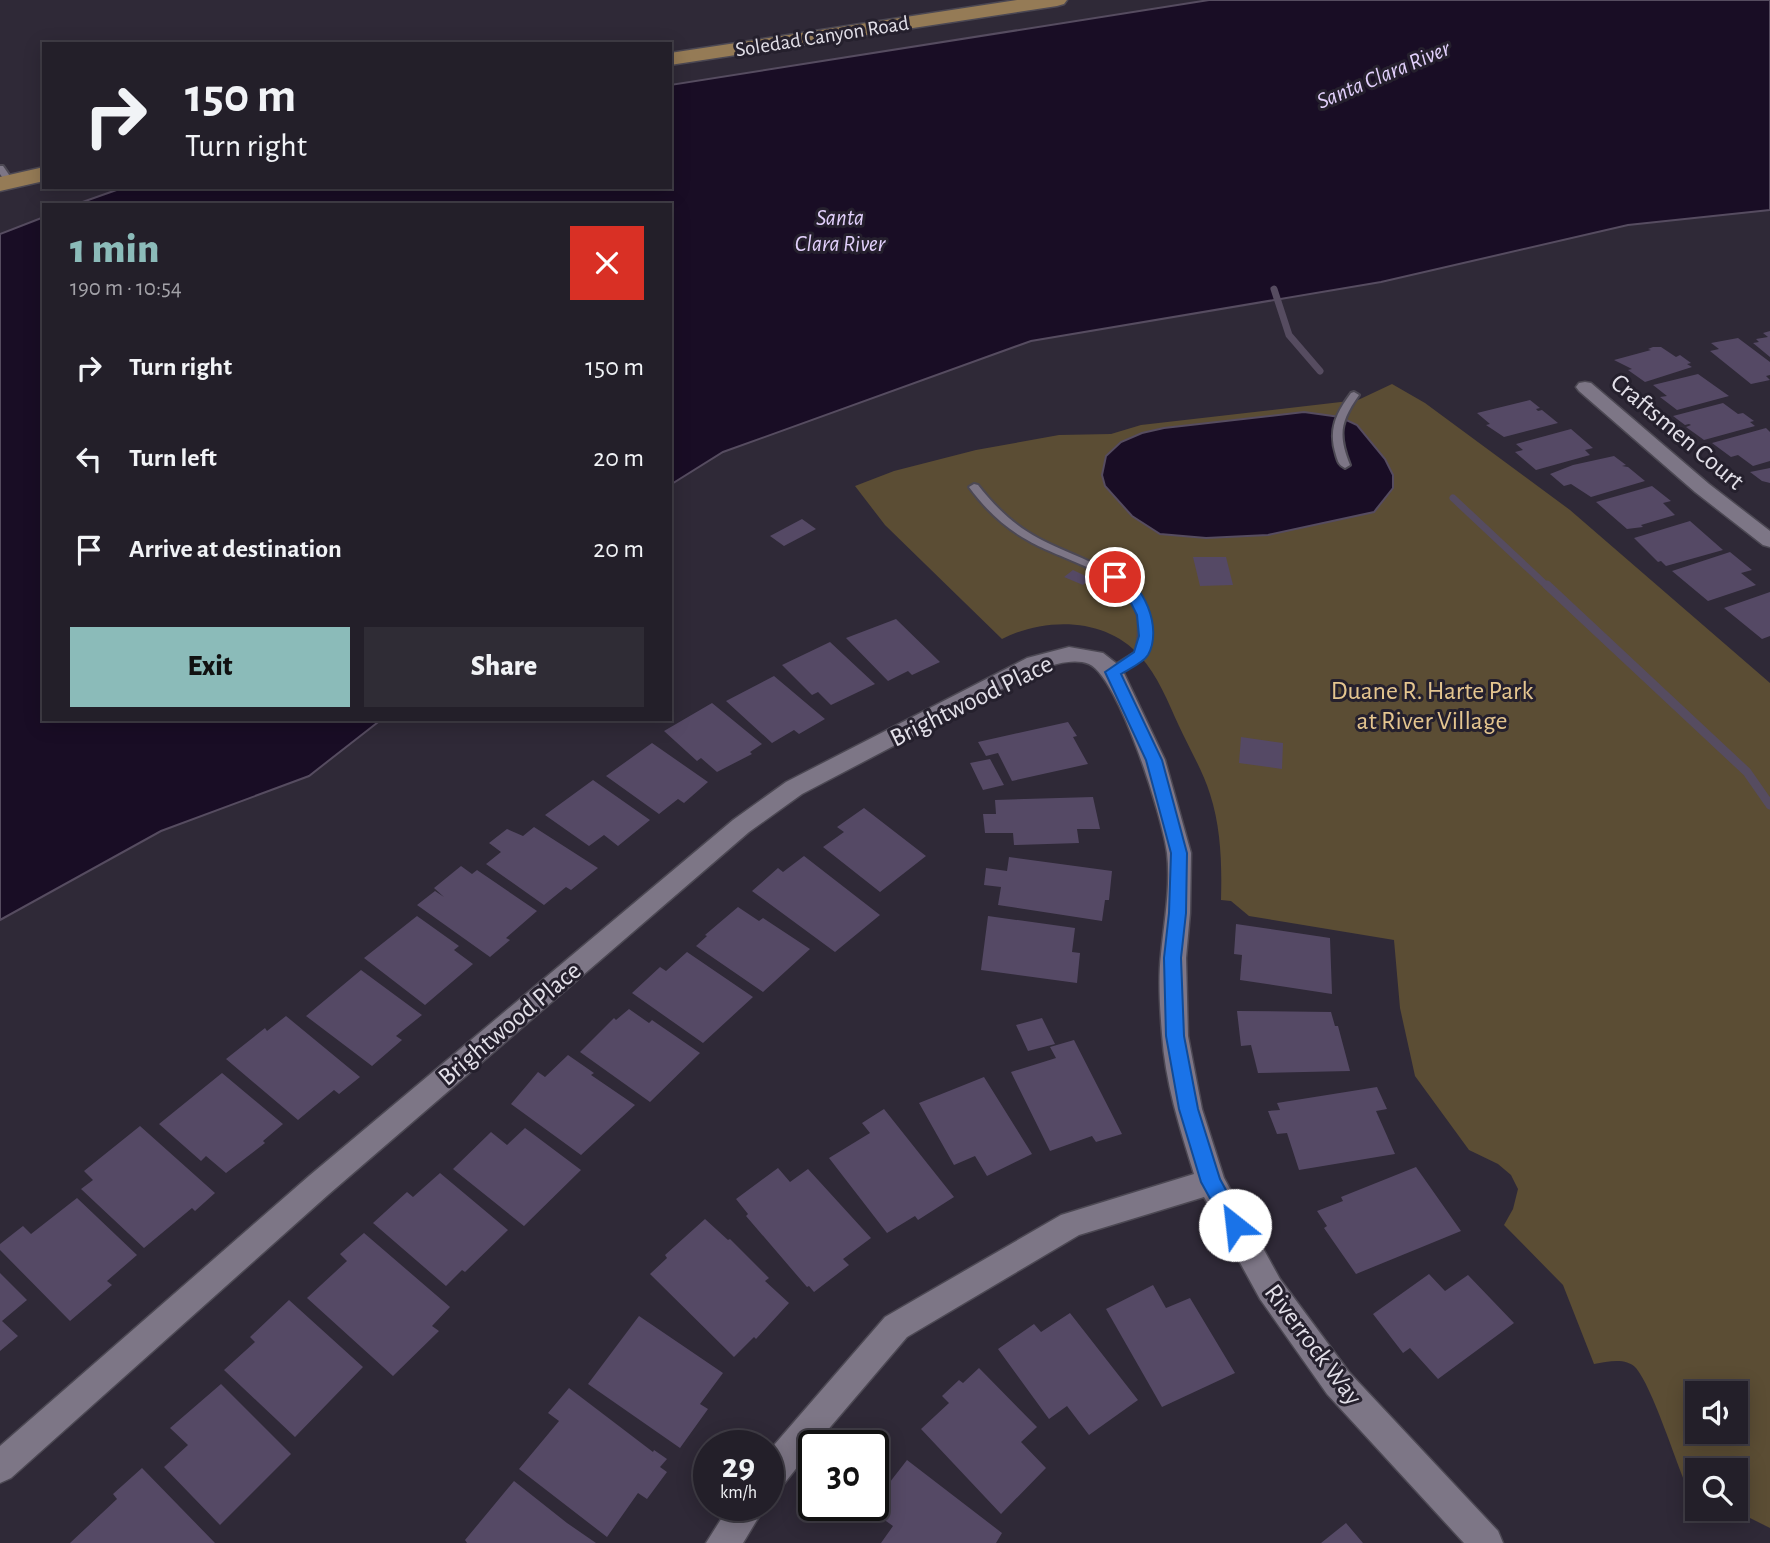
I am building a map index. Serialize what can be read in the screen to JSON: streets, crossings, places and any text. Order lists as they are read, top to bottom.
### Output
{
  "streets": {
    "main road": ["Soledad Canyon Road"],
    "street": ["Craftsmen Court", "Brightwood Place", "Riverrock Way"]
  },
  "crossings": [
    ["Brightwood Place", "Riverrock Way"]
  ],
  "water": ["Santa Clara River"],
  "parks": ["Duane R. Harte Park at River Village"],
  "page": {
    "turn": ["150 m", "Turn right"],
    "heading": ["1 min", "190 m · 10:54"],
    "list": [
      {
        "name": "Turn right",
        "value": "150 m"
      },
      {
        "name": "Turn left",
        "value": "20 m"
      },
      {
        "name": "Arrive at destination",
        "value": "20 m"
      }
    ],
    "buttons": ["Exit", "Share"],
    "speed": "29 km/h",
    "limit": "30"
  }
}
